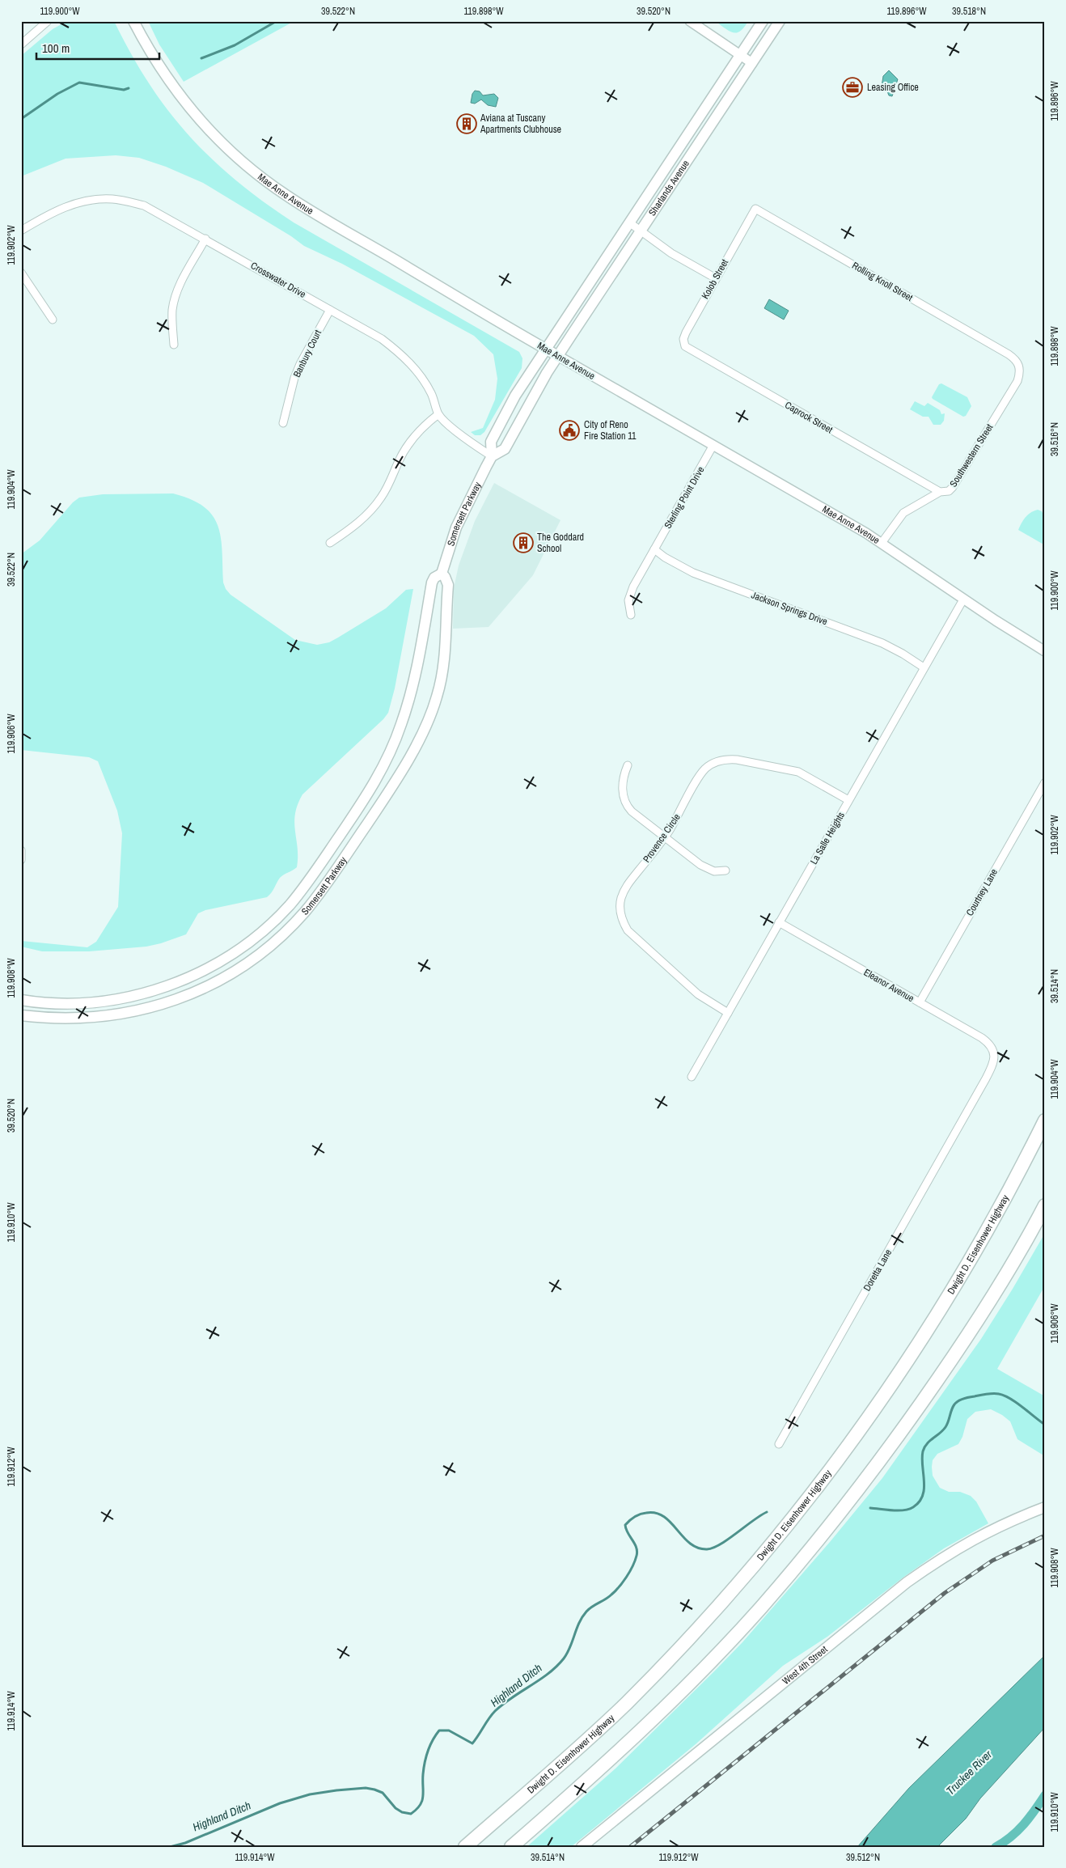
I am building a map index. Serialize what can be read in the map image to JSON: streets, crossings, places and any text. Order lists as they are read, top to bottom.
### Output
{
  "streets": {
    "highway": ["Dwight D. Eisenhower Highway"],
    "main road": [
      "Sharlands Avenue",
      "Mae Anne Avenue",
      "Somersett Parkway",
      "West 4th Street"
    ],
    "street": [
      "Kolob Street",
      "Crosswater Drive",
      "Rolling Knoll Street",
      "Banbury Court",
      "Caprock Street",
      "Southwestern Street",
      "Sterling Point Drive",
      "Jackson Springs Drive",
      "Provence Circle",
      "La Salle Heights",
      "Courtney Lane",
      "Eleanor Avenue",
      "Doretta Lane"
    ]
  },
  "crossings": [
    ["Sharlands Avenue", "Mae Anne Avenue"],
    ["Sharlands Avenue", "Somersett Parkway"],
    ["Mae Anne Avenue", "Southwestern Street"],
    ["Mae Anne Avenue", "Sterling Point Drive"],
    ["Mae Anne Avenue", "Somersett Parkway"],
    ["Mae Anne Avenue", "La Salle Heights"],
    ["Kolob Street", "Rolling Knoll Street"],
    ["Kolob Street", "Caprock Street"],
    ["Crosswater Drive", "Banbury Court"],
    ["Rolling Knoll Street", "Southwestern Street"],
    ["Caprock Street", "Southwestern Street"],
    ["Sterling Point Drive", "Jackson Springs Drive"],
    ["Jackson Springs Drive", "La Salle Heights"],
    ["Provence Circle", "La Salle Heights"],
    ["La Salle Heights", "Eleanor Avenue"],
    ["Courtney Lane", "Eleanor Avenue"],
    ["Eleanor Avenue", "Doretta Lane"]
  ],
  "water": ["Highland Ditch", "Truckee River"],
  "places": {
    "office": ["Leasing Office"],
    "building": ["Aviana at Tuscany Apartments Clubhouse", "The Goddard School"],
    "public building": ["City of Reno Fire Station 11"]
  },
  "scale_bar": "100 m",
  "coordinates": [
    "119.900°W",
    "39.522°N",
    "119.898°W",
    "39.520°N",
    "119.896°W",
    "39.518°N",
    "119.902°W",
    "39.516°N",
    "119.904°W",
    "119.906°W",
    "119.908°W",
    "39.514°N",
    "119.910°W",
    "119.912°W",
    "119.914°W",
    "39.512°N"
  ]
}
